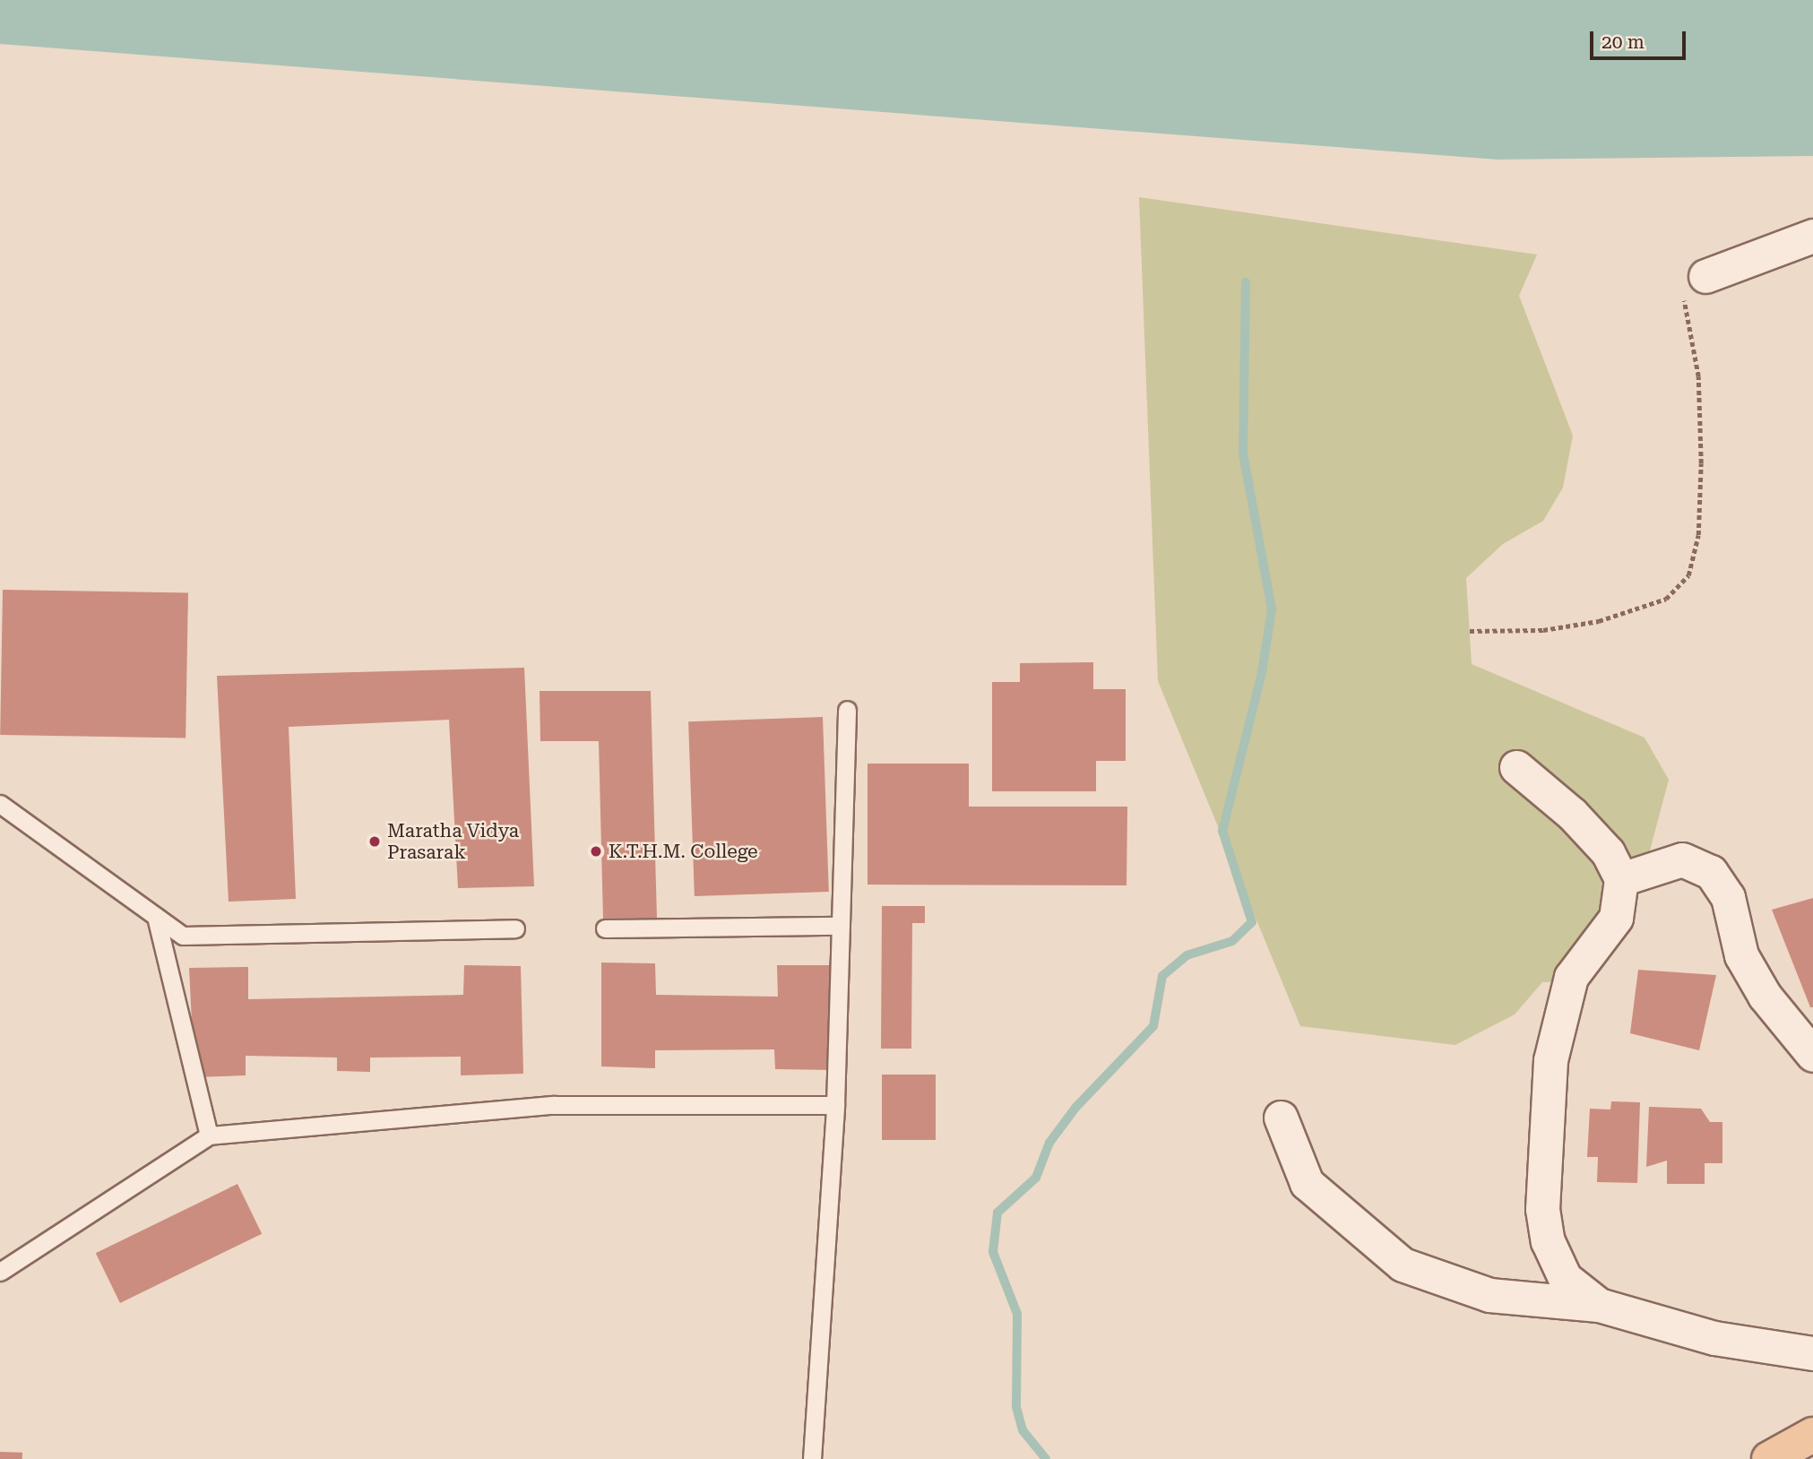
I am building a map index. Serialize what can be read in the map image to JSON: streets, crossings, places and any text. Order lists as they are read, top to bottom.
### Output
{
  "places": ["Maratha Vidya Prasarak", "K.T.H.M. College"],
  "scale_bar": "20 m"
}
